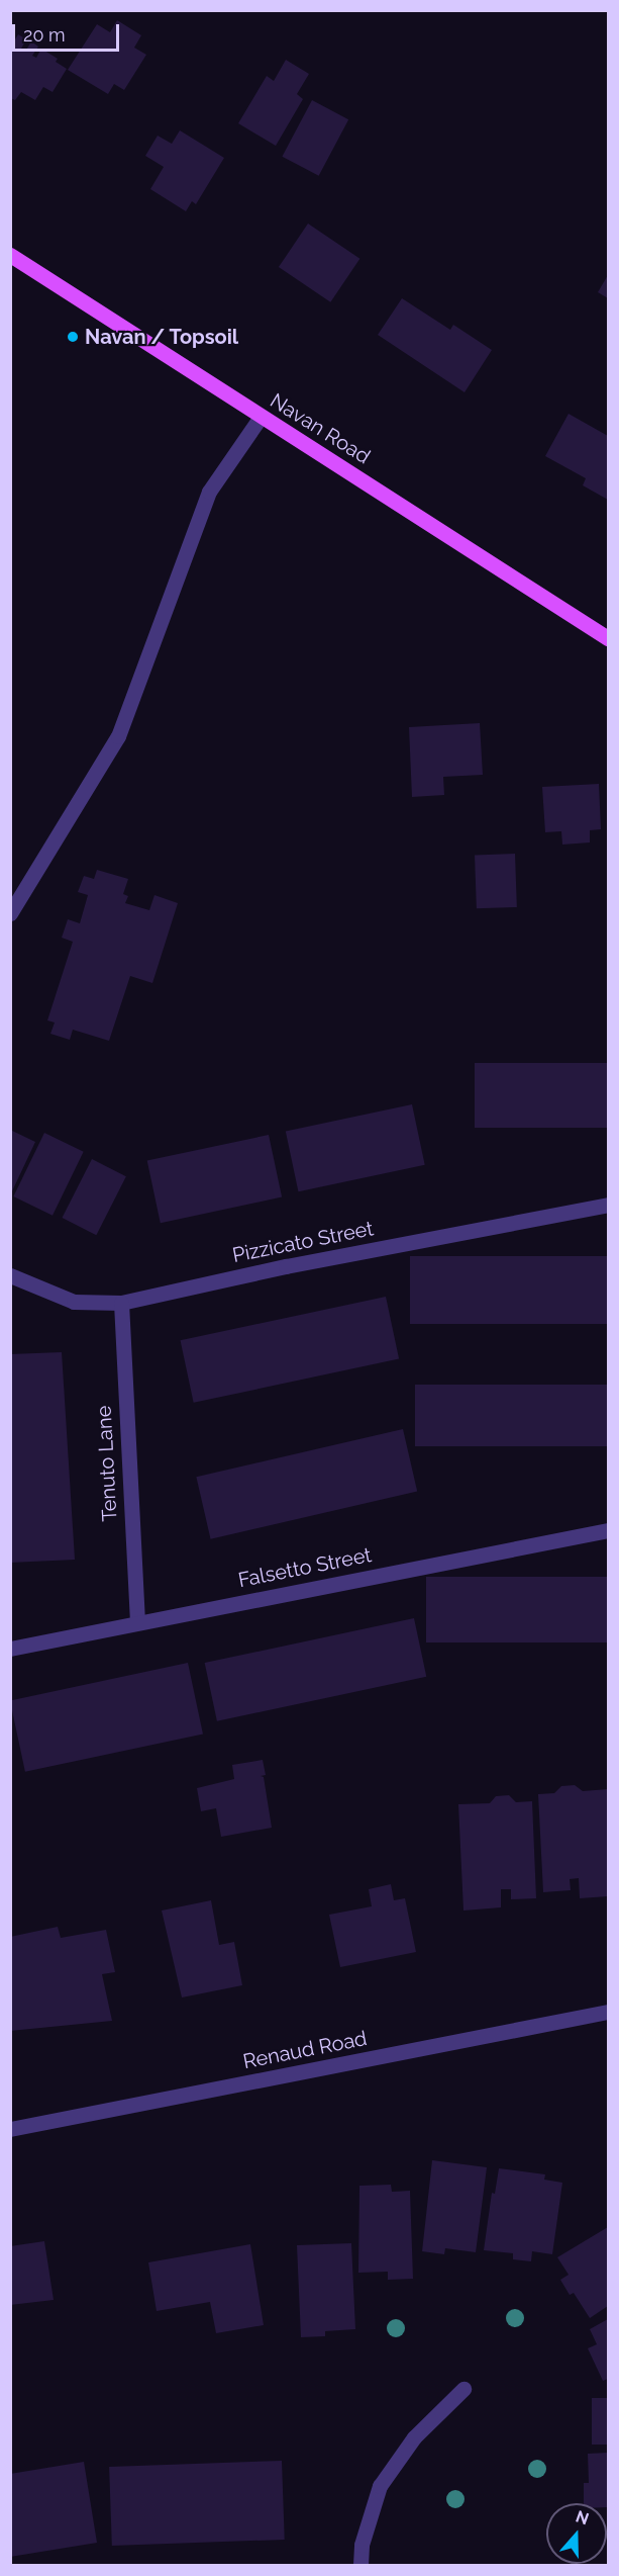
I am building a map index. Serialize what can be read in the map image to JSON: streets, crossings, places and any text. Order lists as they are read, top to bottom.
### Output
{
  "streets": {
    "main road": ["Navan Road"],
    "street": [
      "Pizzicato Street",
      "Tenuto Lane",
      "Falsetto Street",
      "Renaud Road"
    ]
  },
  "crossings": [
    ["Pizzicato Street", "Tenuto Lane"],
    ["Tenuto Lane", "Falsetto Street"]
  ],
  "places": ["Navan / Topsoil"],
  "scale_bar": "20 m",
  "north": "top"
}
